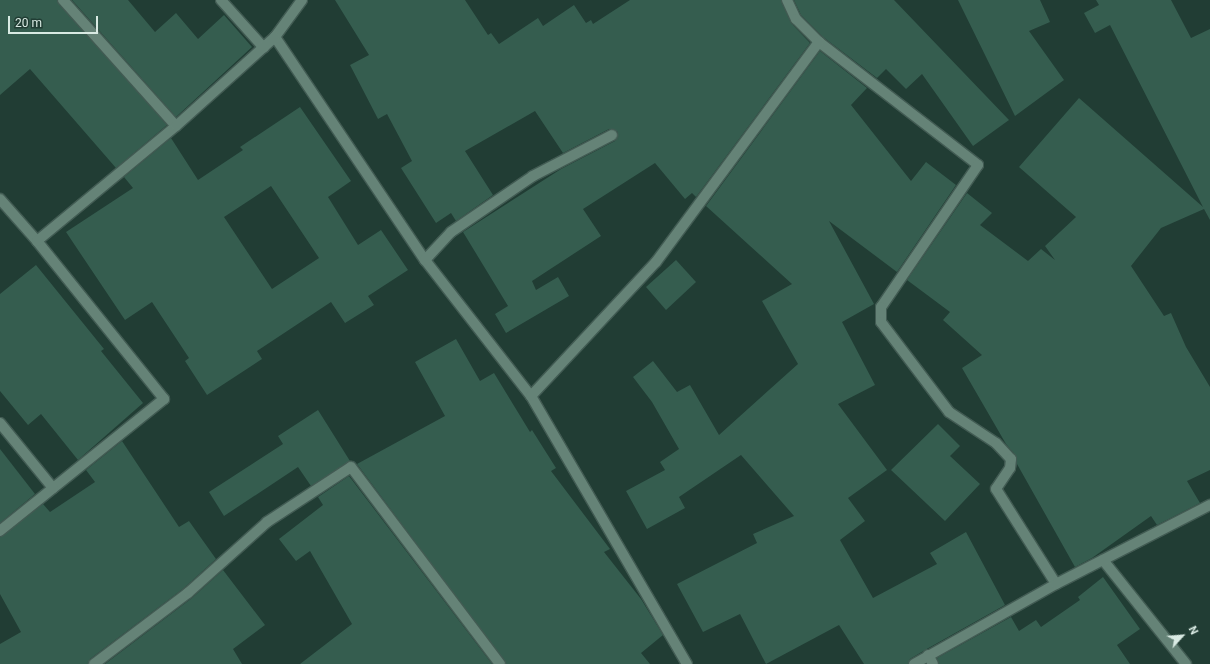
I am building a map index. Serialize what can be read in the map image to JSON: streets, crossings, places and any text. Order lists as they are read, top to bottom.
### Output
{
  "scale_bar": "20 m",
  "north": "top right"
}
